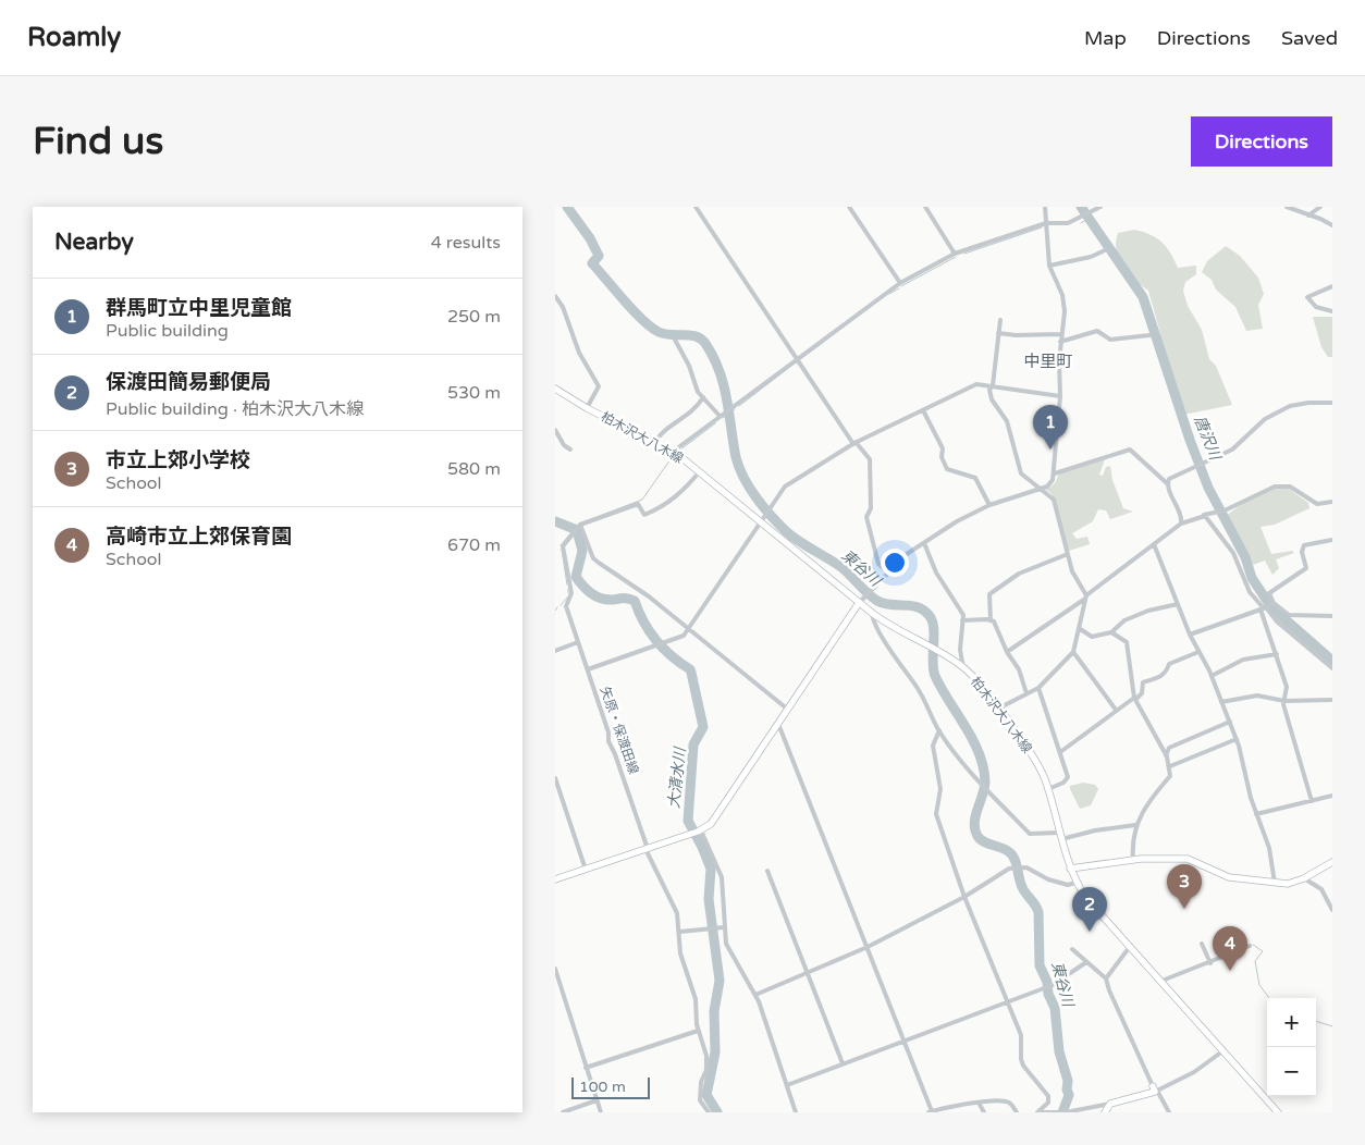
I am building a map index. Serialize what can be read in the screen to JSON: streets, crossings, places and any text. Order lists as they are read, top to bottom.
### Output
{
  "streets": {
    "main road": ["柏木沢大八木線"],
    "street": ["矢原・保渡田線"]
  },
  "districts": ["中里町"],
  "water": ["唐沢川", "東谷川", "大清水川"],
  "scale_bar": "100 m",
  "page": {
    "header": "Roamly",
    "nav": ["Map", "Directions", "Saved"],
    "buttons": "Directions",
    "title": "Find us",
    "heading": ["Nearby", "4 results"],
    "list": [
      {
        "mark": "1",
        "name": "群馬町立中里児童館",
        "note": "Public building",
        "value": "250 m"
      },
      {
        "mark": "2",
        "name": "保渡田簡易郵便局",
        "note": "Public building · 柏木沢大八木線",
        "value": "530 m"
      },
      {
        "mark": "3",
        "name": "市立上郊小学校",
        "note": "School",
        "value": "580 m"
      },
      {
        "mark": "4",
        "name": "高崎市立上郊保育園",
        "note": "School",
        "value": "670 m"
      }
    ],
    "pins": [
      "1",
      "3",
      "2",
      "4"
    ],
    "map_buttons": ["+", "−"],
    "scale": "100 m"
  }
}
